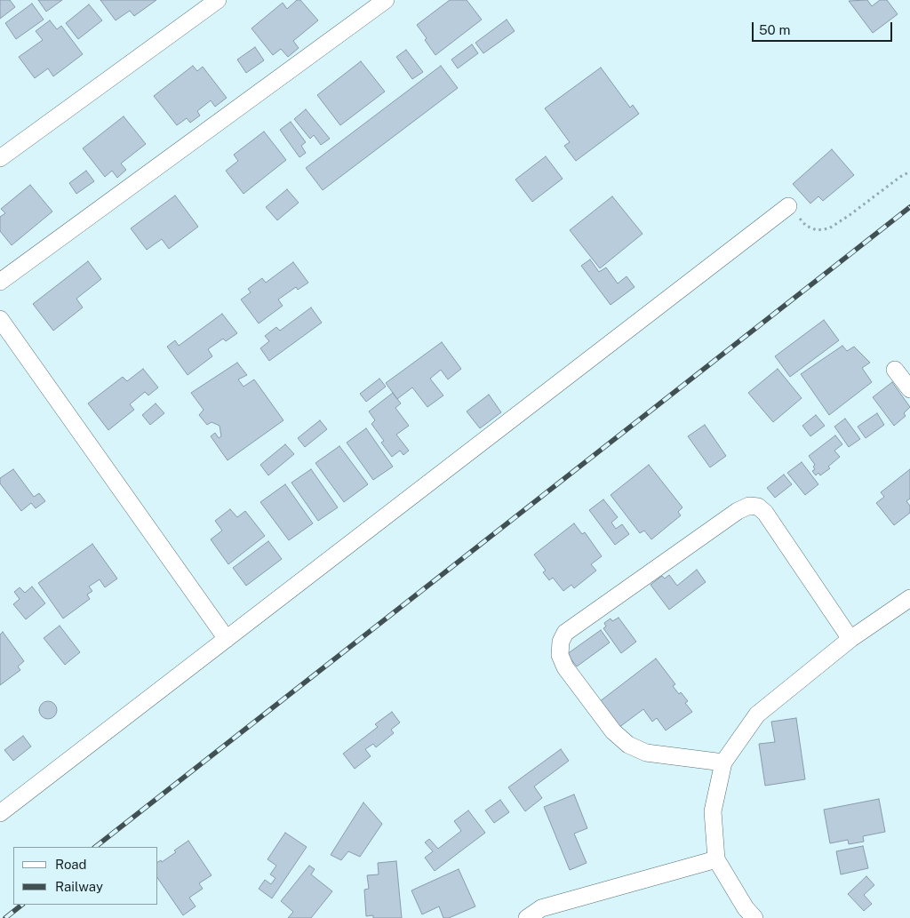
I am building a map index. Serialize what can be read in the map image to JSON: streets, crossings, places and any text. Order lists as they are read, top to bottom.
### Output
{
  "legend": ["Road", "Railway"],
  "scale_bar": "50 m"
}
